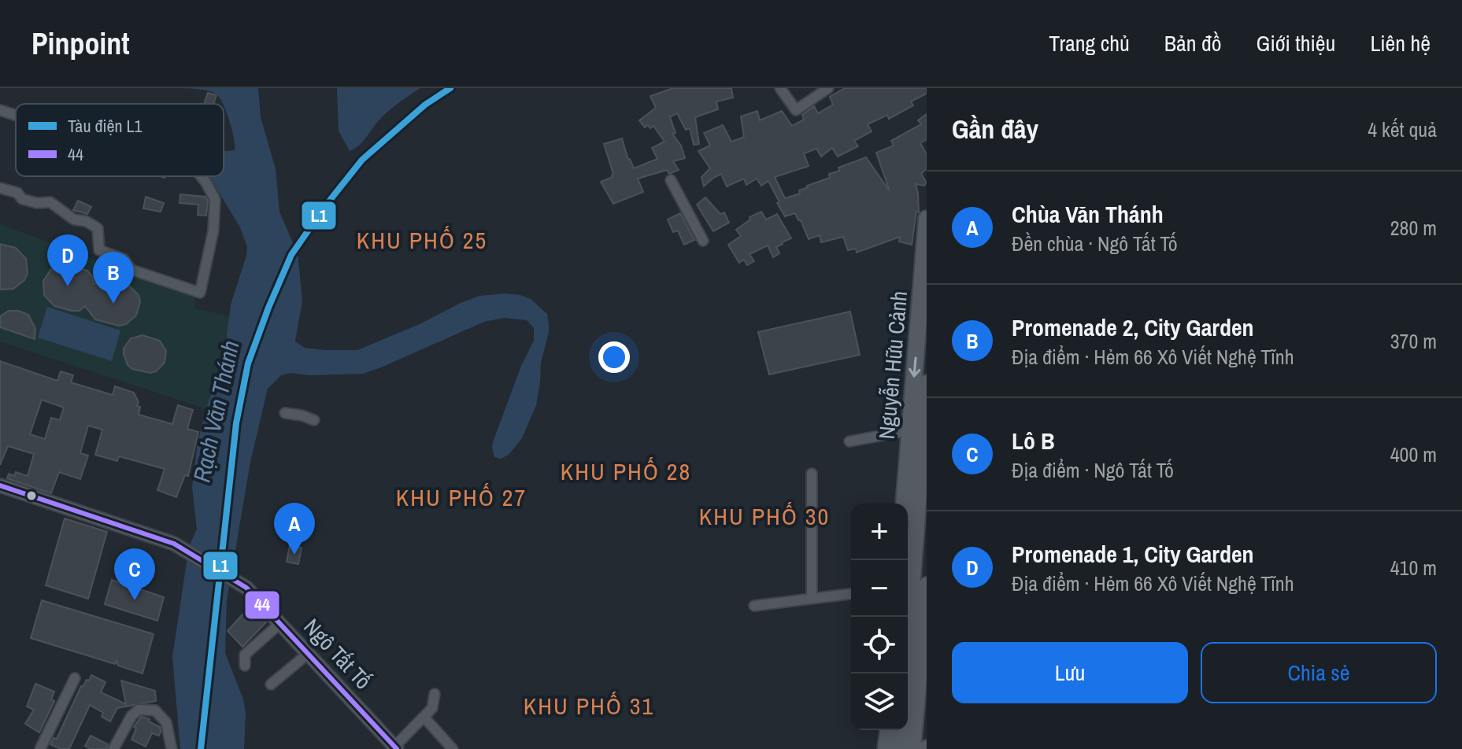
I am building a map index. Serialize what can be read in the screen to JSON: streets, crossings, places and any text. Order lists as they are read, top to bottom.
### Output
{
  "streets": {
    "main road": ["Nguyễn Hữu Cảnh"],
    "street": ["Ngô Tất Tố"]
  },
  "districts": [
    "KHU PHỐ 25",
    "KHU PHỐ 28",
    "KHU PHỐ 27",
    "KHU PHỐ 30",
    "KHU PHỐ 31"
  ],
  "water": ["Rạch Văn Thánh"],
  "lines": ["metro line L1", "transit line 44"],
  "legend": ["Tàu điện L1", "44"],
  "page": {
    "header": "Pinpoint",
    "nav": [
      "Trang chủ",
      "Bản đồ",
      "Giới thiệu",
      "Liên hệ"
    ],
    "heading": ["Gần đây", "4 kết quả"],
    "list": [
      {
        "mark": "A",
        "name": "Chùa Văn Thánh",
        "note": "Đền chùa · Ngô Tất Tố",
        "value": "280 m"
      },
      {
        "mark": "B",
        "name": "Promenade 2, City Garden",
        "note": "Địa điểm · Hẻm 66 Xô Viết Nghệ Tĩnh",
        "value": "370 m"
      },
      {
        "mark": "C",
        "name": "Lô B",
        "note": "Địa điểm · Ngô Tất Tố",
        "value": "400 m"
      },
      {
        "mark": "D",
        "name": "Promenade 1, City Garden",
        "note": "Địa điểm · Hẻm 66 Xô Viết Nghệ Tĩnh",
        "value": "410 m"
      }
    ],
    "pins": [
      "D",
      "B",
      "A",
      "C"
    ],
    "map_buttons": ["+", "−"],
    "buttons": ["Lưu", "Chia sẻ"]
  }
}
